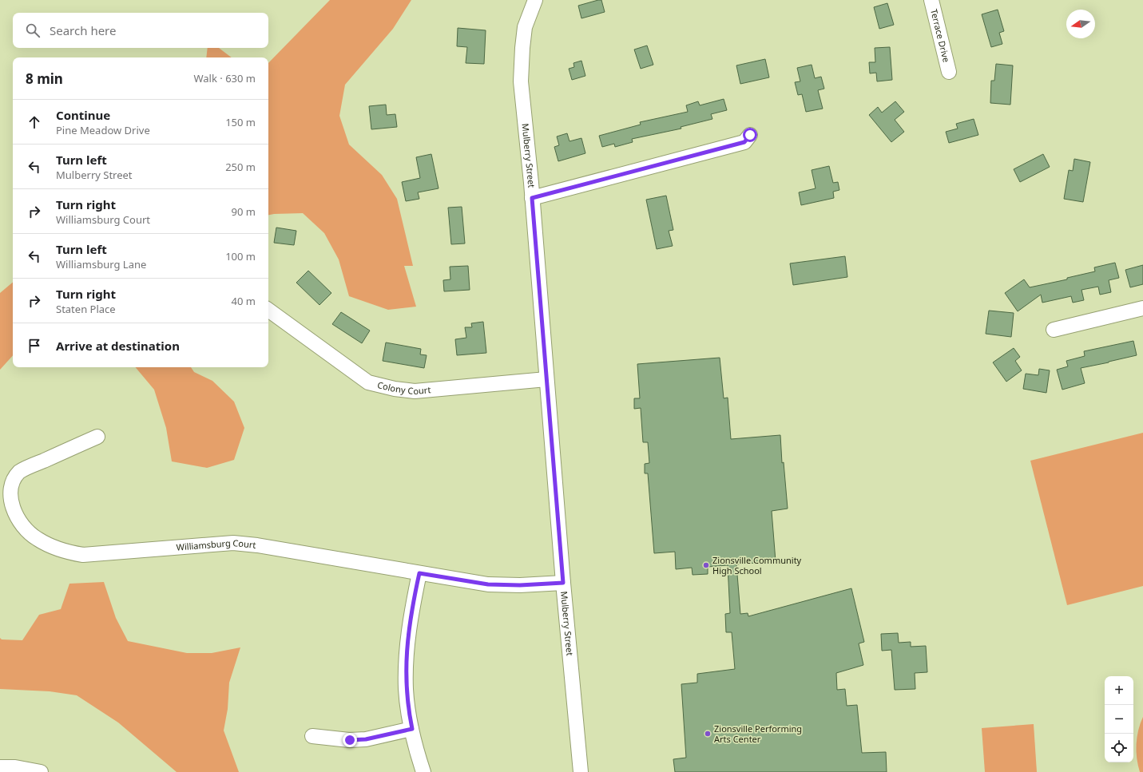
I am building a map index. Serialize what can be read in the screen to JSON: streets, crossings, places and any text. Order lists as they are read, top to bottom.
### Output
{
  "streets": {
    "street": [
      "Terrace Drive",
      "Mulberry Street",
      "Colony Court",
      "Williamsburg Court"
    ]
  },
  "crossings": [
    ["Mulberry Street", "Colony Court"],
    ["Mulberry Street", "Williamsburg Court"]
  ],
  "places": ["Zionsville Community High School", "Zionsville Performing Arts Center"],
  "north": "left",
  "page": {
    "search": "Search here",
    "heading": ["8 min", "Walk · 630 m"],
    "list": [
      ["Continue", "Pine Meadow Drive", "150 m"],
      ["Turn left", "Mulberry Street", "250 m"],
      ["Turn right", "Williamsburg Court", "90 m"],
      ["Turn left", "Williamsburg Lane", "100 m"],
      ["Turn right", "Staten Place", "40 m"],
      "Arrive at destination"
    ],
    "map_buttons": ["+", "−"]
  }
}
